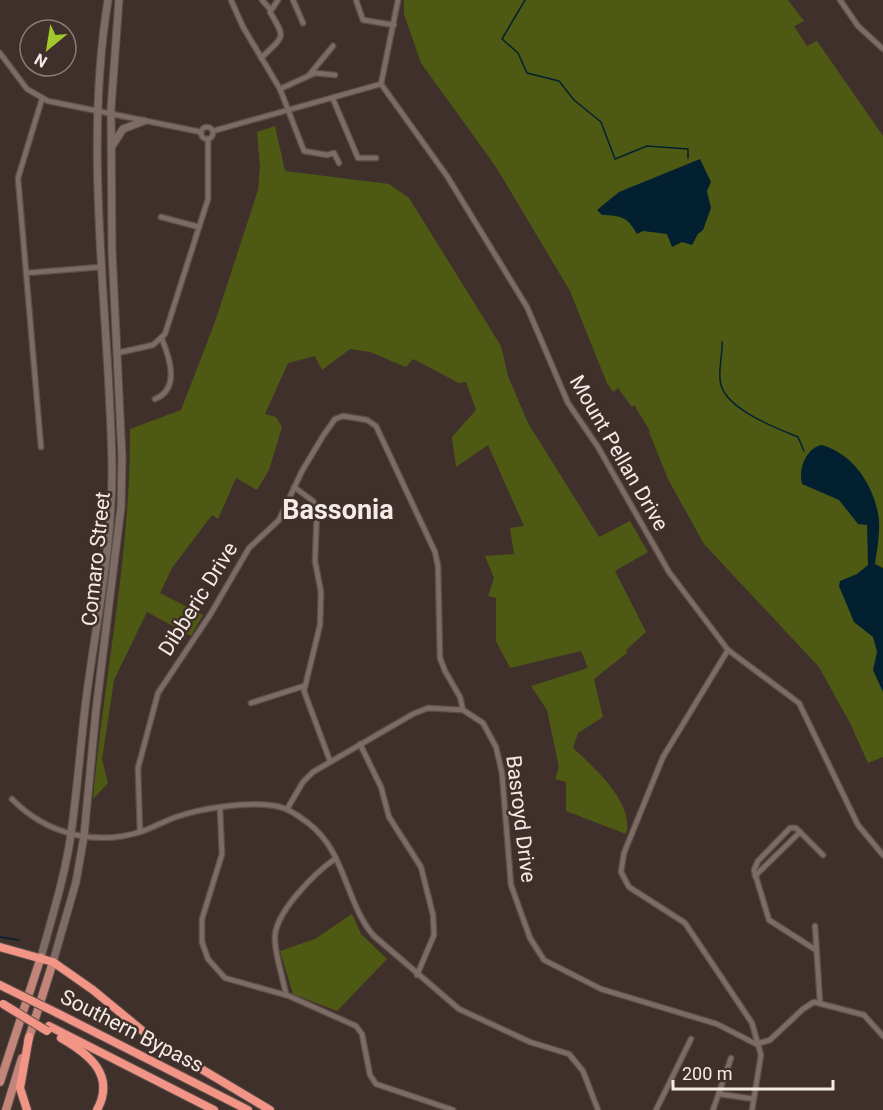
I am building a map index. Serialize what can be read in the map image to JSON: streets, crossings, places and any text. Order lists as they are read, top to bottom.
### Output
{
  "streets": {
    "highway": ["Southern Bypass"],
    "main road": ["Comaro Street"],
    "street": ["Mount Pellan Drive", "Dibberic Drive", "Basroyd Drive"]
  },
  "crossings": [
    ["Dibberic Drive", "Basroyd Drive"]
  ],
  "districts": ["Bassonia"],
  "scale_bar": "200 m",
  "north": "bottom left"
}
